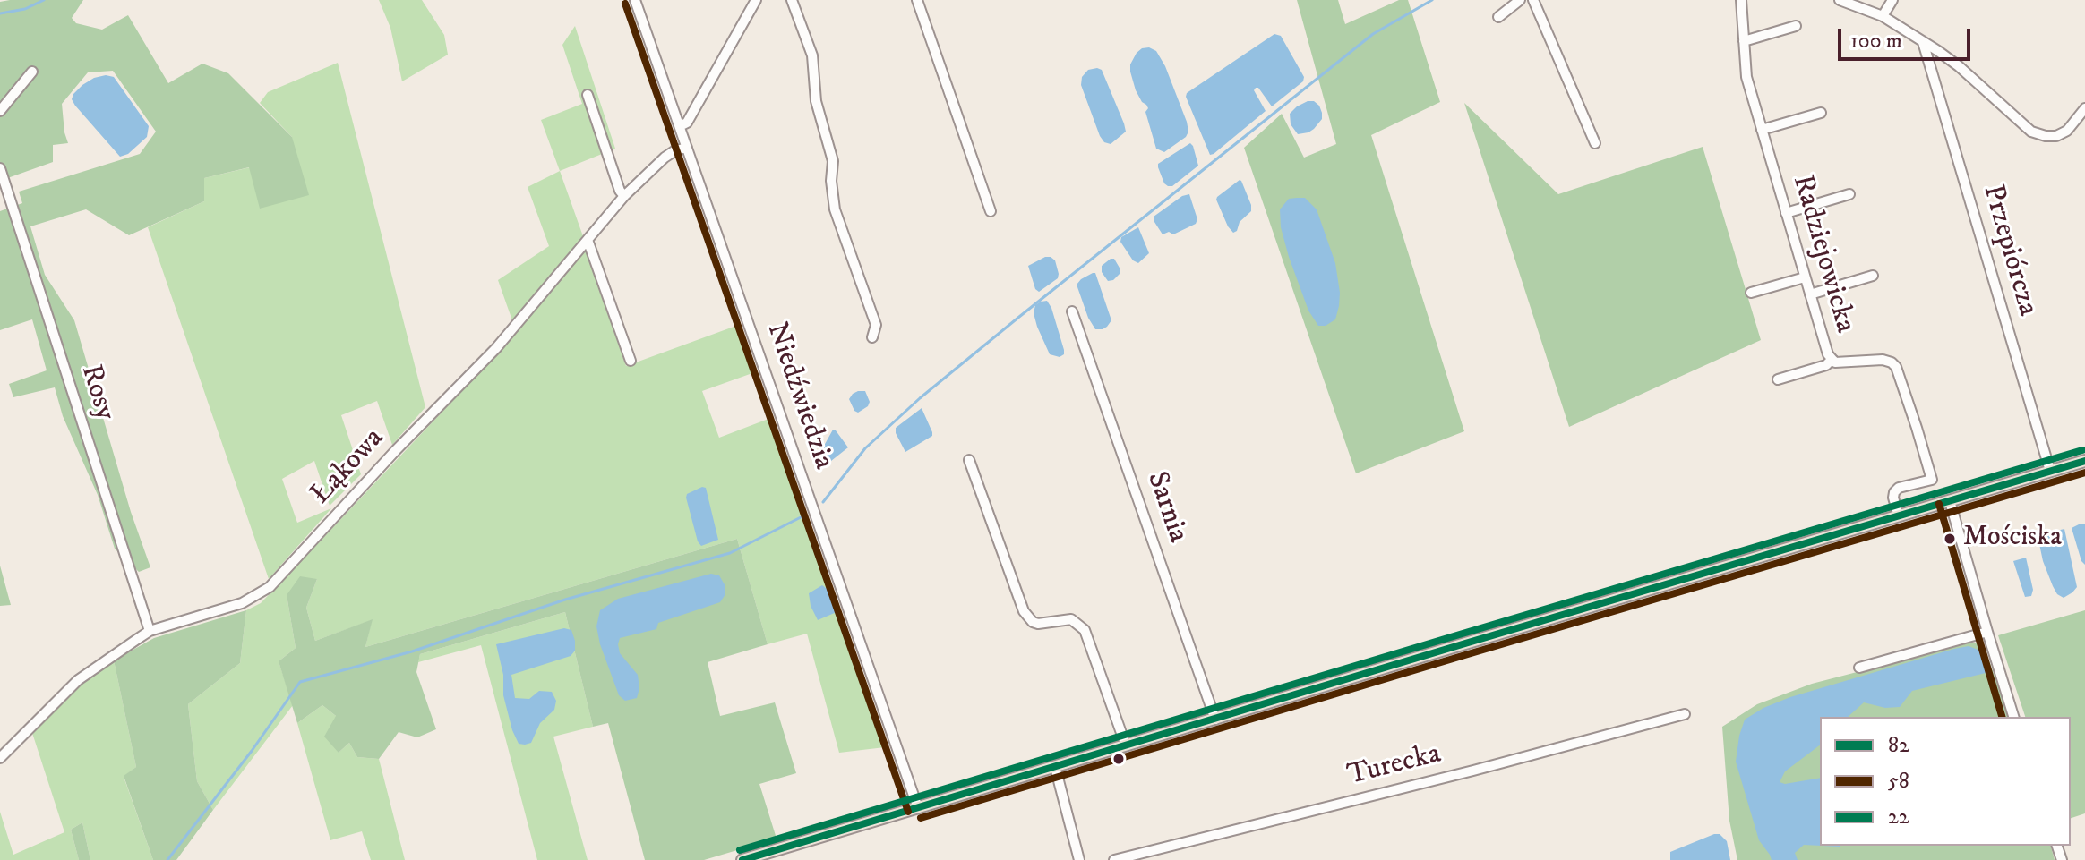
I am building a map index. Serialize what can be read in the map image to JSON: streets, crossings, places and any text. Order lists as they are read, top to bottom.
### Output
{
  "streets": {
    "street": [
      "Przepiórcza",
      "Radziejowicka",
      "Rosy",
      "Niedźwiedzia",
      "Łąkowa",
      "Sarnia",
      "Turecka"
    ]
  },
  "crossings": [
    ["Rosy", "Łąkowa"],
    ["Niedźwiedzia", "Łąkowa"]
  ],
  "places": ["Mościska"],
  "lines": ["transit line 58", "transit line 22", "transit line 82"],
  "legend": ["82", "58", "22"],
  "scale_bar": "100 m"
}
